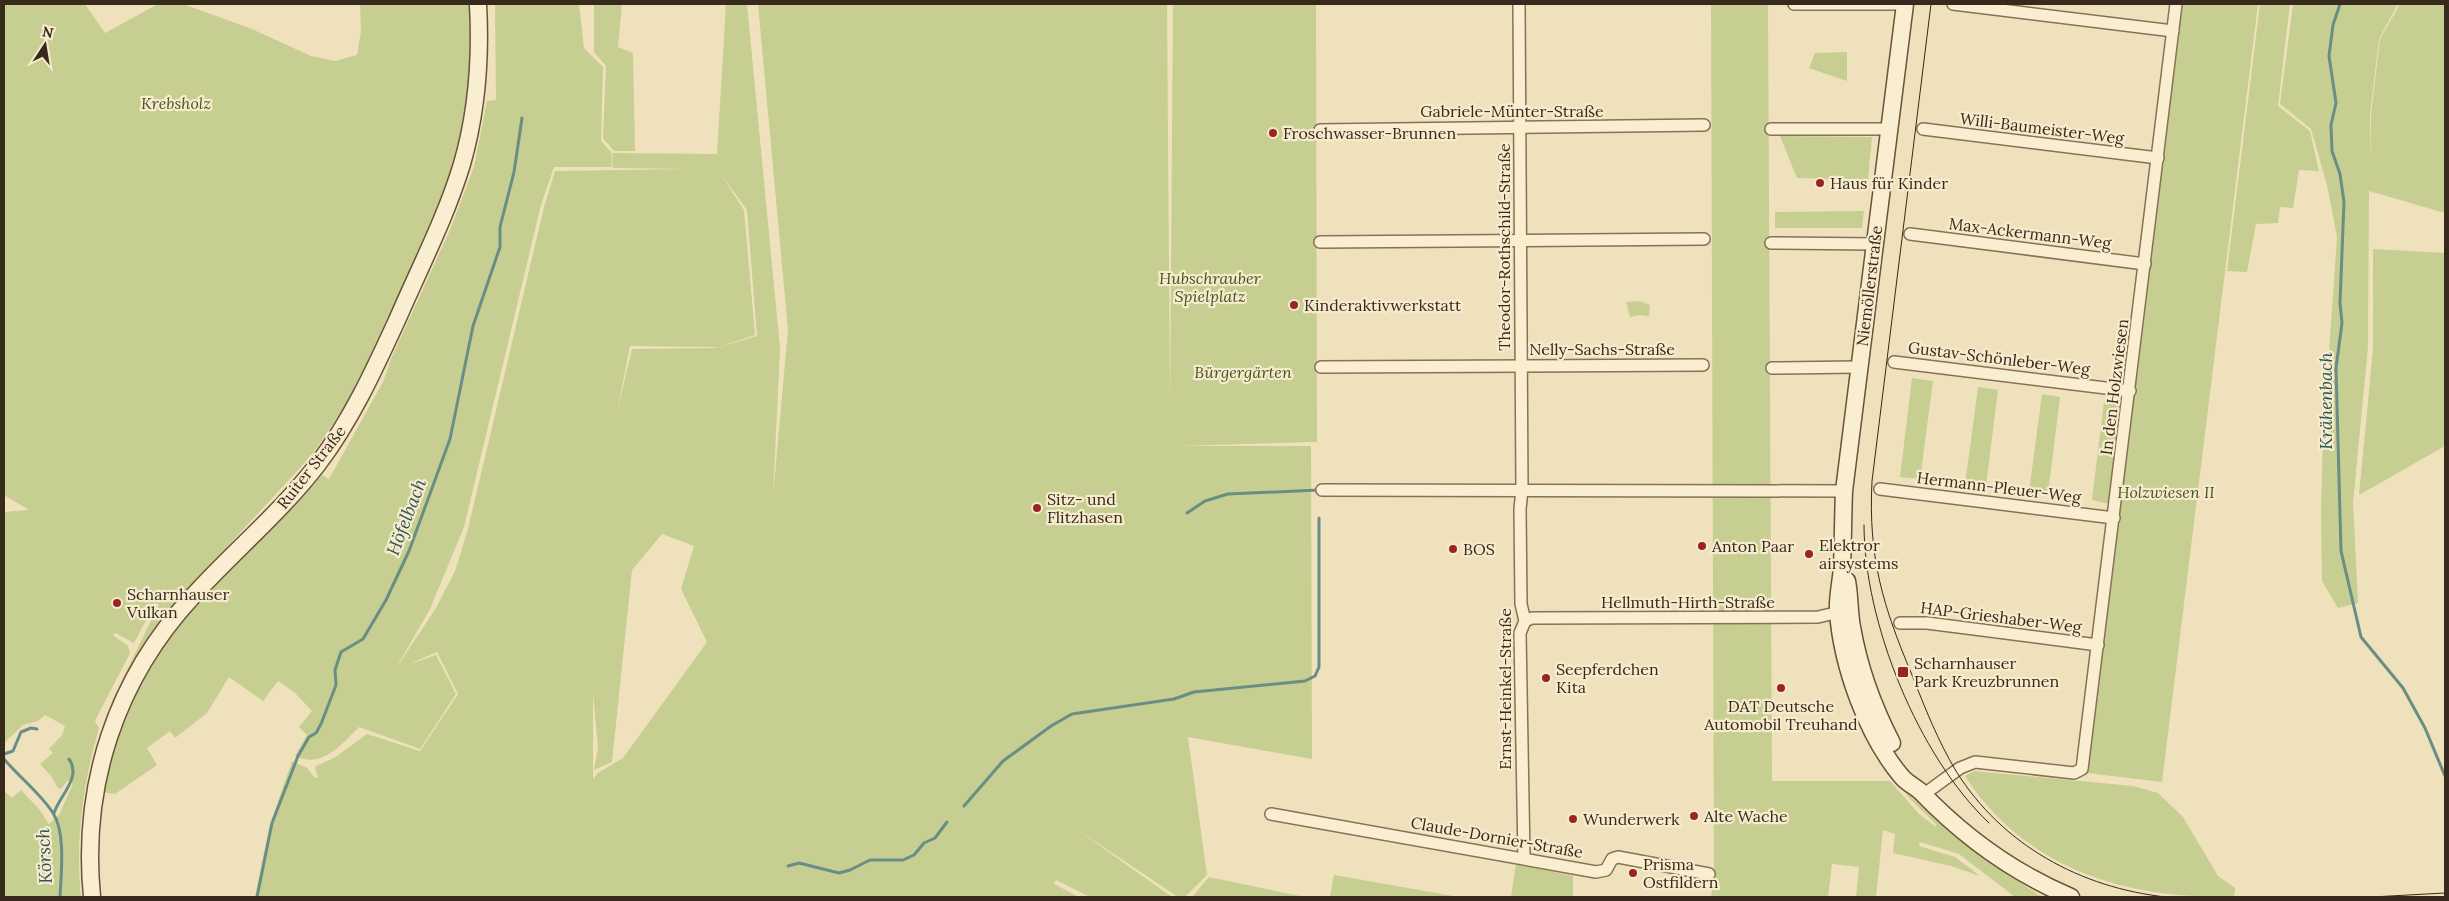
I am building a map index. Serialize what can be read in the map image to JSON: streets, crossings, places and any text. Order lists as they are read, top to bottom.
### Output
{
  "streets": {
    "main road": ["Niemöllerstraße", "Ruiter Straße"],
    "street": [
      "Gabriele-Münter-Straße",
      "Willi-Baumeister-Weg",
      "Max-Ackermann-Weg",
      "Theodor-Rothschild-Straße",
      "Nelly-Sachs-Straße",
      "Gustav-Schönleber-Weg",
      "In den Holzwiesen",
      "Hermann-Pleuer-Weg",
      "Hellmuth-Hirth-Straße",
      "HAP-Grieshaber-Weg",
      "Ernst-Heinkel-Straße",
      "Claude-Dornier-Straße"
    ]
  },
  "crossings": [
    ["Gabriele-Münter-Straße", "Theodor-Rothschild-Straße"],
    ["Willi-Baumeister-Weg", "In den Holzwiesen"],
    ["Max-Ackermann-Weg", "In den Holzwiesen"],
    ["Theodor-Rothschild-Straße", "Nelly-Sachs-Straße"],
    ["Theodor-Rothschild-Straße", "Ernst-Heinkel-Straße"],
    ["Niemöllerstraße", "In den Holzwiesen"],
    ["Niemöllerstraße", "Hellmuth-Hirth-Straße"],
    ["Gustav-Schönleber-Weg", "In den Holzwiesen"],
    ["In den Holzwiesen", "Hermann-Pleuer-Weg"],
    ["In den Holzwiesen", "HAP-Grieshaber-Weg"],
    ["Hellmuth-Hirth-Straße", "Ernst-Heinkel-Straße"],
    ["Ernst-Heinkel-Straße", "Claude-Dornier-Straße"]
  ],
  "water": ["Krähenbach", "Höfelbach", "Körsch"],
  "parks": [
    "Krebsholz",
    "Hubschrauber Spielplatz",
    "Bürgergärten",
    "Holzwiesen II"
  ],
  "places": {
    "other": [
      "Froschwasser-Brunnen",
      "Haus für Kinder",
      "Kinderaktivwerkstatt",
      "Sitz- und Flitzhasen",
      "Anton Paar",
      "BOS",
      "Elektror airsystems",
      "Scharnhauser Vulkan",
      "Seepferdchen Kita",
      "DAT Deutsche Automobil Treuhand",
      "Alte Wache",
      "Wunderwerk",
      "Prisma Ostfildern"
    ],
    "transit": ["Scharnhauser Park Kreuzbrunnen"]
  },
  "north": "top"
}
